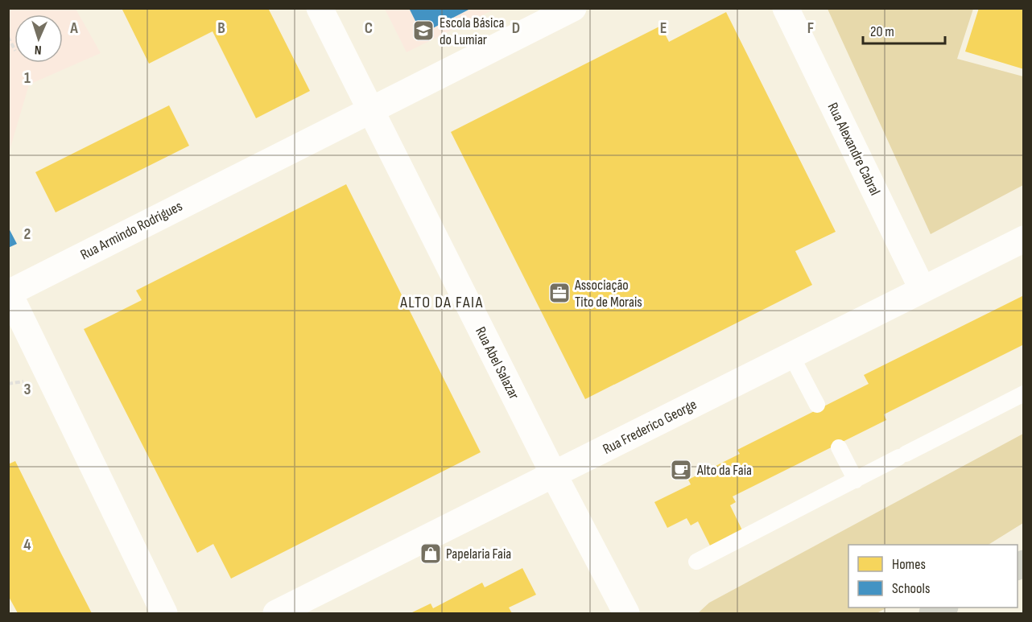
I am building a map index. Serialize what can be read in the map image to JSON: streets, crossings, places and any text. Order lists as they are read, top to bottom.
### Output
{
  "streets": {
    "street": [
      "Rua Alexandre Cabral",
      "Rua Armindo Rodrigues",
      "Rua Abel Salazar",
      "Rua Frederico George"
    ]
  },
  "crossings": [
    ["Rua Alexandre Cabral", "Rua Frederico George"],
    ["Rua Armindo Rodrigues", "Rua Abel Salazar"],
    ["Rua Abel Salazar", "Rua Frederico George"]
  ],
  "districts": ["ALTO DA FAIA"],
  "places": {
    "school or university": ["Escola Básica do Lumiar"],
    "office": ["Associação Tito de Morais"],
    "cafe": ["Alto da Faia"],
    "shop": ["Papelaria Faia"]
  },
  "legend": ["Homes", "Schools"],
  "scale_bar": "20 m",
  "north": "bottom",
  "grid": {
    "columns": [
      "A",
      "B",
      "C",
      "D",
      "E",
      "F"
    ],
    "rows": [
      "1",
      "2",
      "3",
      "4"
    ]
  }
}
